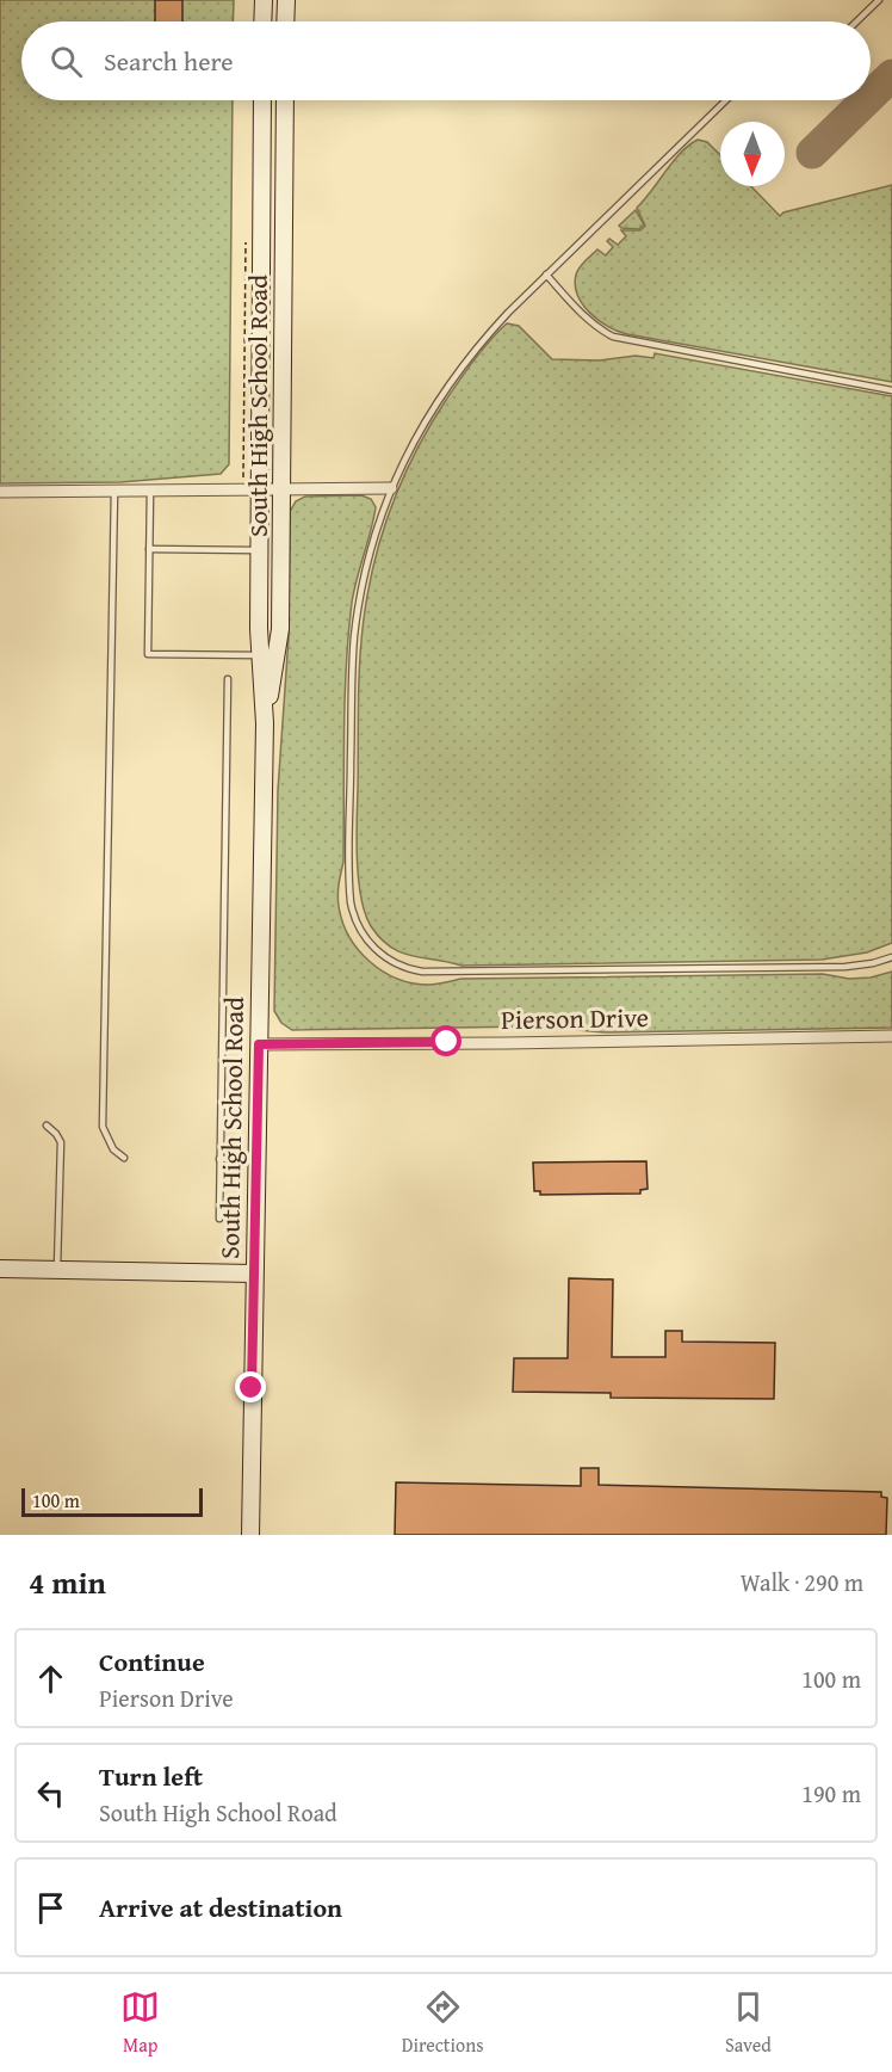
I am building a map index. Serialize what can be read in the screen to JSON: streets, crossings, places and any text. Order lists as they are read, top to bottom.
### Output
{
  "streets": {
    "street": ["South High School Road", "Pierson Drive"]
  },
  "crossings": [
    ["South High School Road", "Pierson Drive"]
  ],
  "scale_bar": "100 m",
  "north": "bottom",
  "page": {
    "search": "Search here",
    "scale": "100 m",
    "heading": ["4 min", "Walk · 290 m"],
    "list": [
      ["Continue", "Pierson Drive", "100 m"],
      ["Turn left", "South High School Road", "190 m"],
      "Arrive at destination"
    ],
    "nav": ["Map", "Directions", "Saved"]
  }
}
